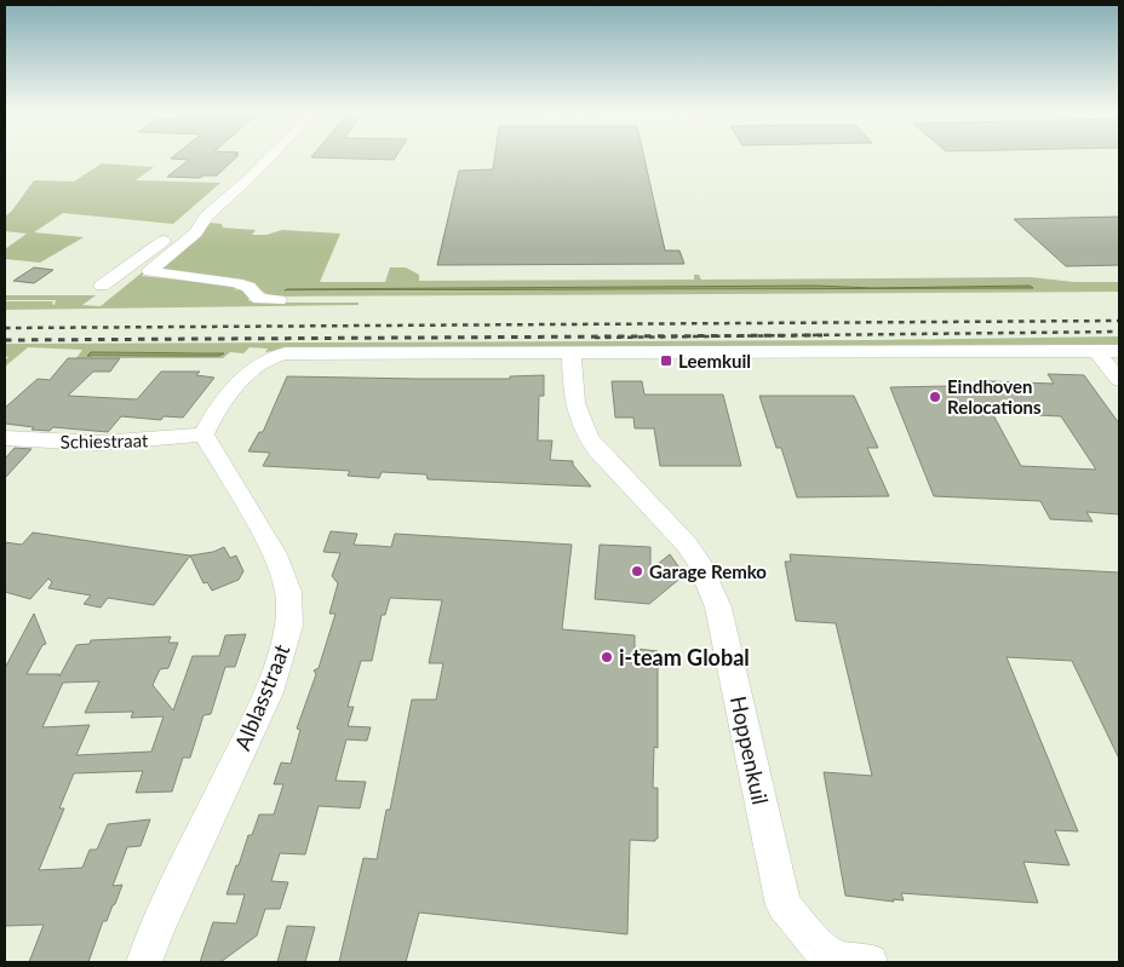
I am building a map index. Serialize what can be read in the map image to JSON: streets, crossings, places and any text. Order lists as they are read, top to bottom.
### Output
{
  "streets": {
    "street": ["Schiestraat", "Alblasstraat", "Hoppenkuil"]
  },
  "crossings": [
    ["Schiestraat", "Alblasstraat"]
  ],
  "places": {
    "transit": ["Leemkuil"],
    "other": ["Eindhoven Relocations", "Garage Remko", "i-team Global"]
  }
}
